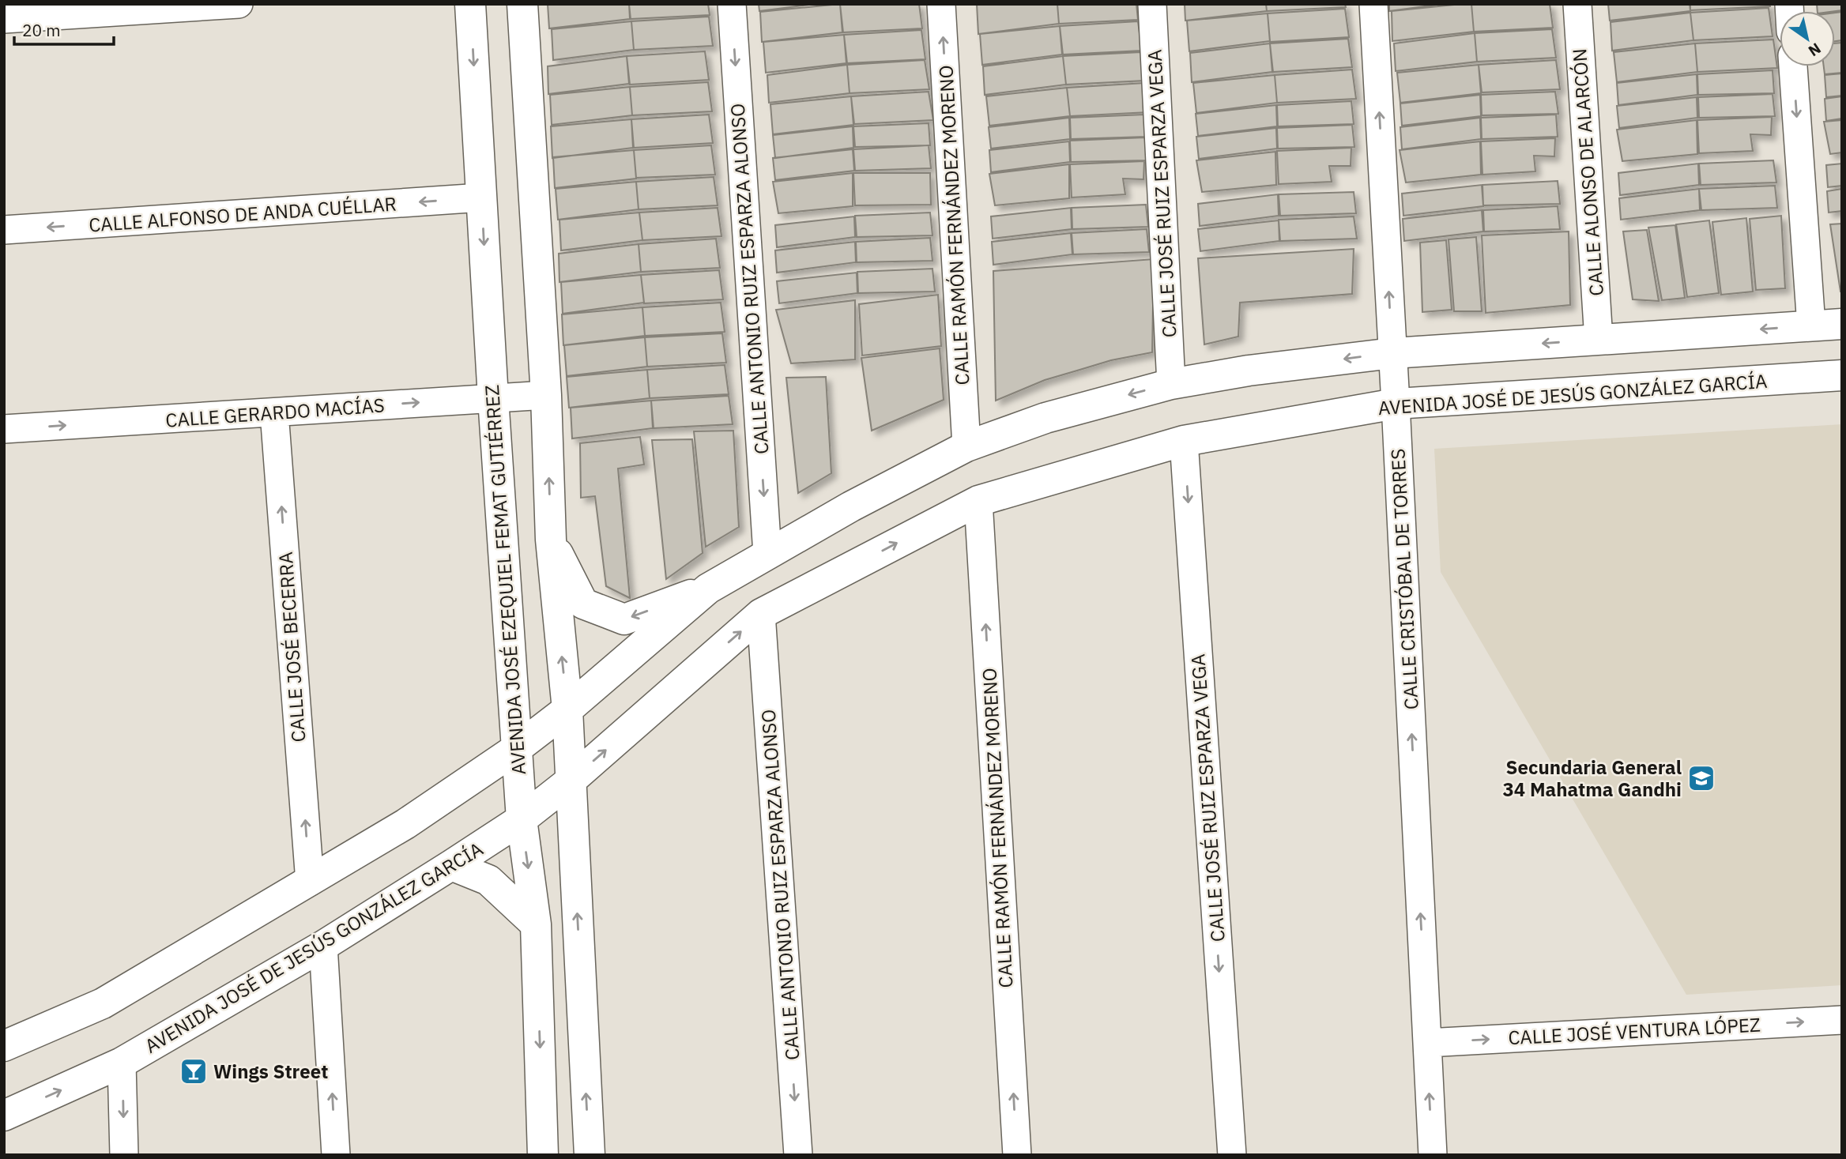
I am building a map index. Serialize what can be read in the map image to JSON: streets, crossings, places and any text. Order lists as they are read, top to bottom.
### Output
{
  "streets": {
    "street": [
      "CALLE ALONSO DE ALARCÓN",
      "CALLE JOSÉ RUIZ ESPARZA VEGA",
      "CALLE ALFONSO DE ANDA CUÉLLAR",
      "CALLE RAMÓN FERNÁNDEZ MORENO",
      "CALLE ANTONIO RUIZ ESPARZA ALONSO",
      "AVENIDA JOSÉ DE JESÚS GONZÁLEZ GARCÍA",
      "CALLE GERARDO MACÍAS",
      "CALLE CRISTÓBAL DE TORRES",
      "AVENIDA JOSÉ EZEQUIEL FEMAT GUTIÉRREZ",
      "CALLE JOSÉ BECERRA",
      "CALLE JOSÉ VENTURA LÓPEZ"
    ]
  },
  "crossings": [
    ["CALLE JOSÉ RUIZ ESPARZA VEGA", "AVENIDA JOSÉ DE JESÚS GONZÁLEZ GARCÍA"],
    ["CALLE ALFONSO DE ANDA CUÉLLAR", "AVENIDA JOSÉ EZEQUIEL FEMAT GUTIÉRREZ"],
    ["CALLE RAMÓN FERNÁNDEZ MORENO", "AVENIDA JOSÉ DE JESÚS GONZÁLEZ GARCÍA"],
    ["CALLE ANTONIO RUIZ ESPARZA ALONSO", "AVENIDA JOSÉ DE JESÚS GONZÁLEZ GARCÍA"],
    ["AVENIDA JOSÉ DE JESÚS GONZÁLEZ GARCÍA", "CALLE CRISTÓBAL DE TORRES"],
    ["AVENIDA JOSÉ DE JESÚS GONZÁLEZ GARCÍA", "AVENIDA JOSÉ EZEQUIEL FEMAT GUTIÉRREZ"],
    ["CALLE GERARDO MACÍAS", "AVENIDA JOSÉ EZEQUIEL FEMAT GUTIÉRREZ"],
    ["CALLE GERARDO MACÍAS", "CALLE JOSÉ BECERRA"],
    ["CALLE CRISTÓBAL DE TORRES", "CALLE JOSÉ VENTURA LÓPEZ"]
  ],
  "one_way": [
    "CALLE JOSÉ RUIZ ESPARZA VEGA",
    "CALLE RAMÓN FERNÁNDEZ MORENO",
    "CALLE GERARDO MACÍAS",
    "CALLE CRISTÓBAL DE TORRES",
    "CALLE JOSÉ BECERRA",
    "CALLE JOSÉ VENTURA LÓPEZ"
  ],
  "places": {
    "school or university": ["Secundaria General 34 Mahatma Gandhi"],
    "bar": ["Wings Street"]
  },
  "scale_bar": "20 m",
  "north": "bottom right"
}
